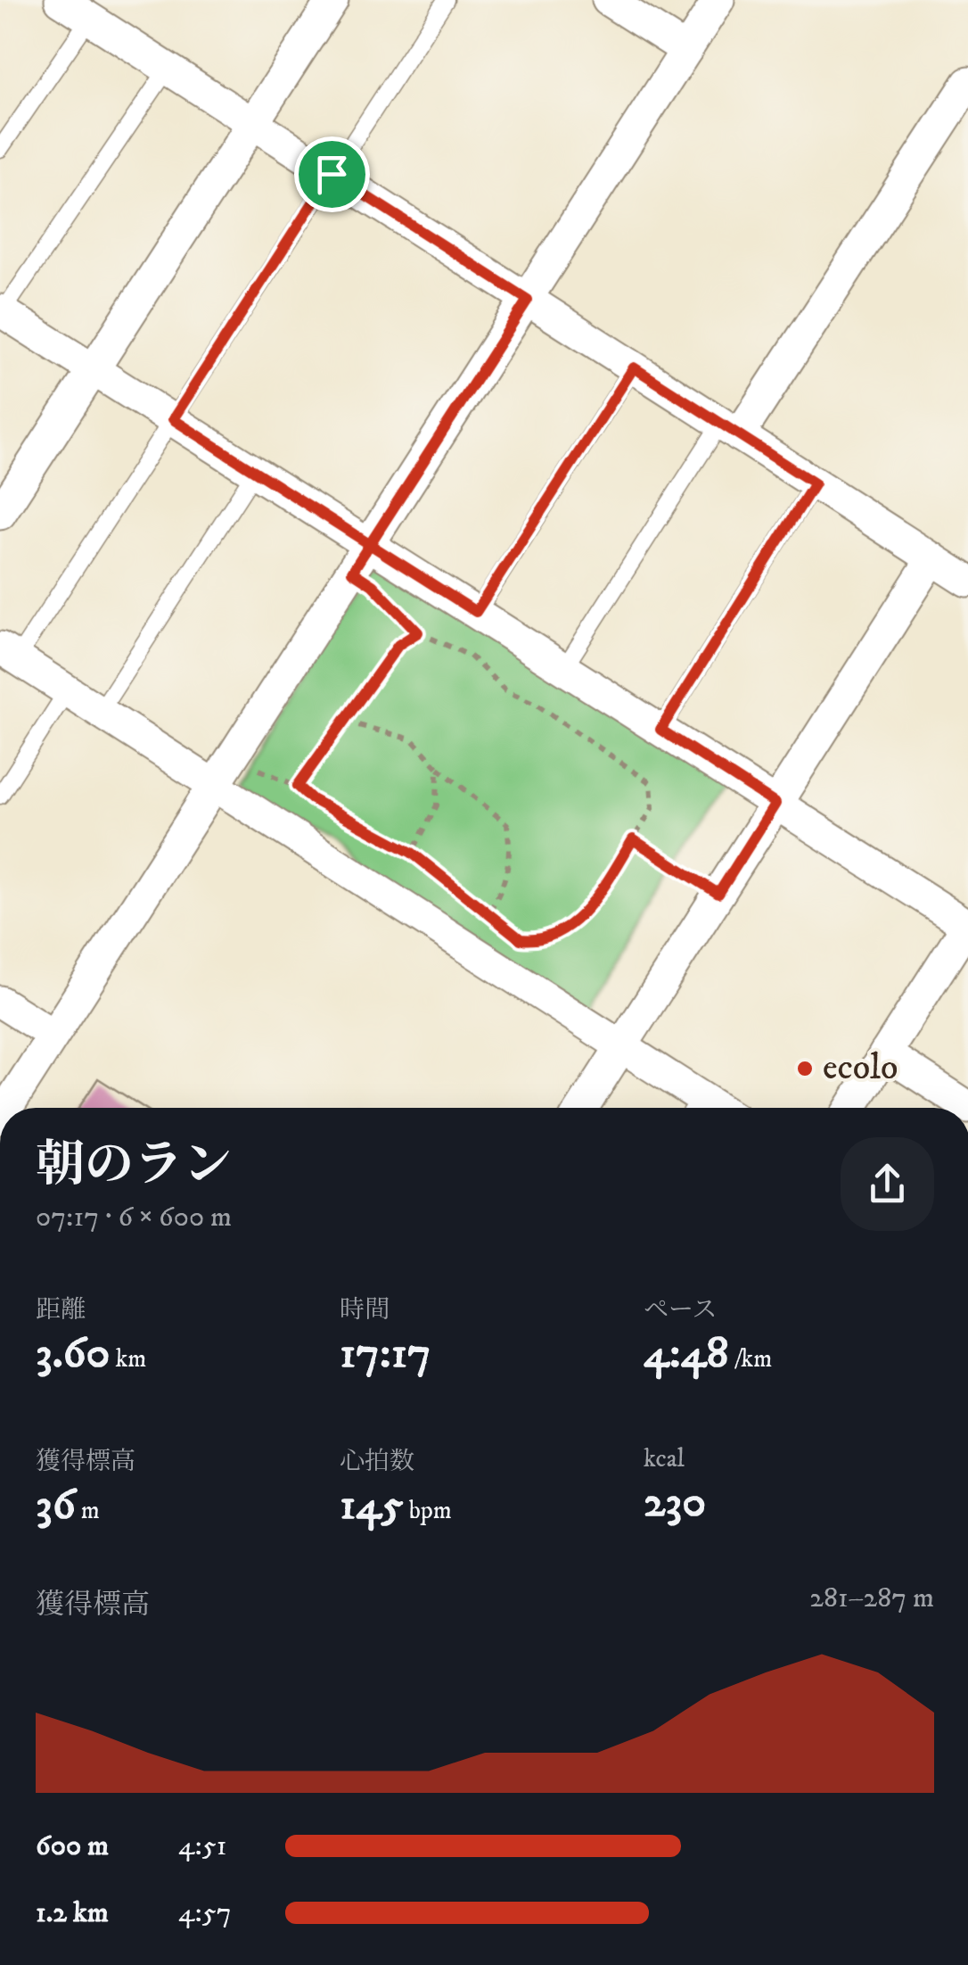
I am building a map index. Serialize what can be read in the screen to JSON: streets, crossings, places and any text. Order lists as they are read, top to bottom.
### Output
{
  "places": ["ecolo"],
  "page": {
    "heading": ["朝のラン", "07:17 · 6 × 600 m"],
    "stats": [
      ["距離", "3.60 km"],
      ["時間", "17:17"],
      ["ペース", "4:48 /km"],
      ["獲得標高", "36 m"],
      ["心拍数", "145 bpm"],
      ["kcal", "230"]
    ],
    "chart": ["獲得標高", "281–287 m"],
    "list": [
      {
        "name": "600 m",
        "note": "4:51"
      },
      {
        "name": "1.2 km",
        "note": "4:57"
      }
    ]
  }
}
